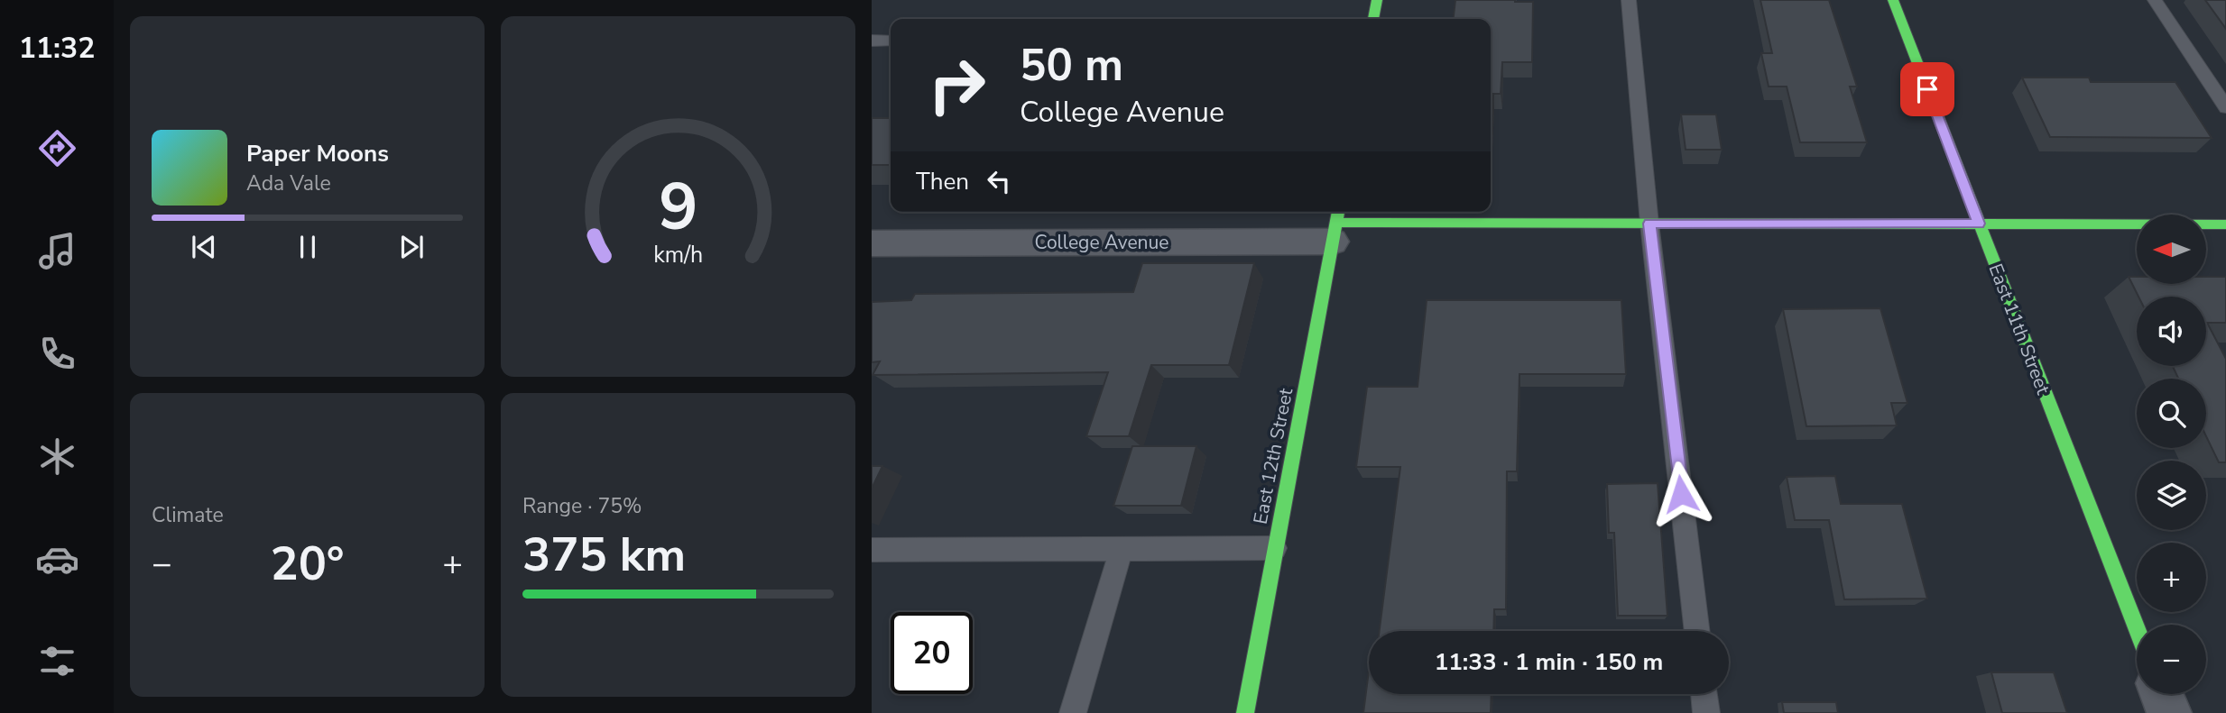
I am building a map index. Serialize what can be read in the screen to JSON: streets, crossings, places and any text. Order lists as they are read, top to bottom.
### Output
{
  "streets": {
    "street": ["College Avenue", "East 11th Street", "East 12th Street"]
  },
  "crossings": [
    ["College Avenue", "East 11th Street"],
    ["College Avenue", "East 12th Street"]
  ],
  "north": "left",
  "page": {
    "tabs": "11:32",
    "turn": ["50 m", "College Avenue"],
    "song": ["Paper Moons", "Ada Vale"],
    "then": "Then",
    "map_buttons": ["+", "−"],
    "tile": [
      "Climate",
      ["Range · 75%", "375 km"]
    ],
    "heat": ["−", "20°", "+"],
    "limit": "20",
    "trip": "11:33 · 1 min · 150 m",
    "gauge": ["9", "km/h"]
  }
}
